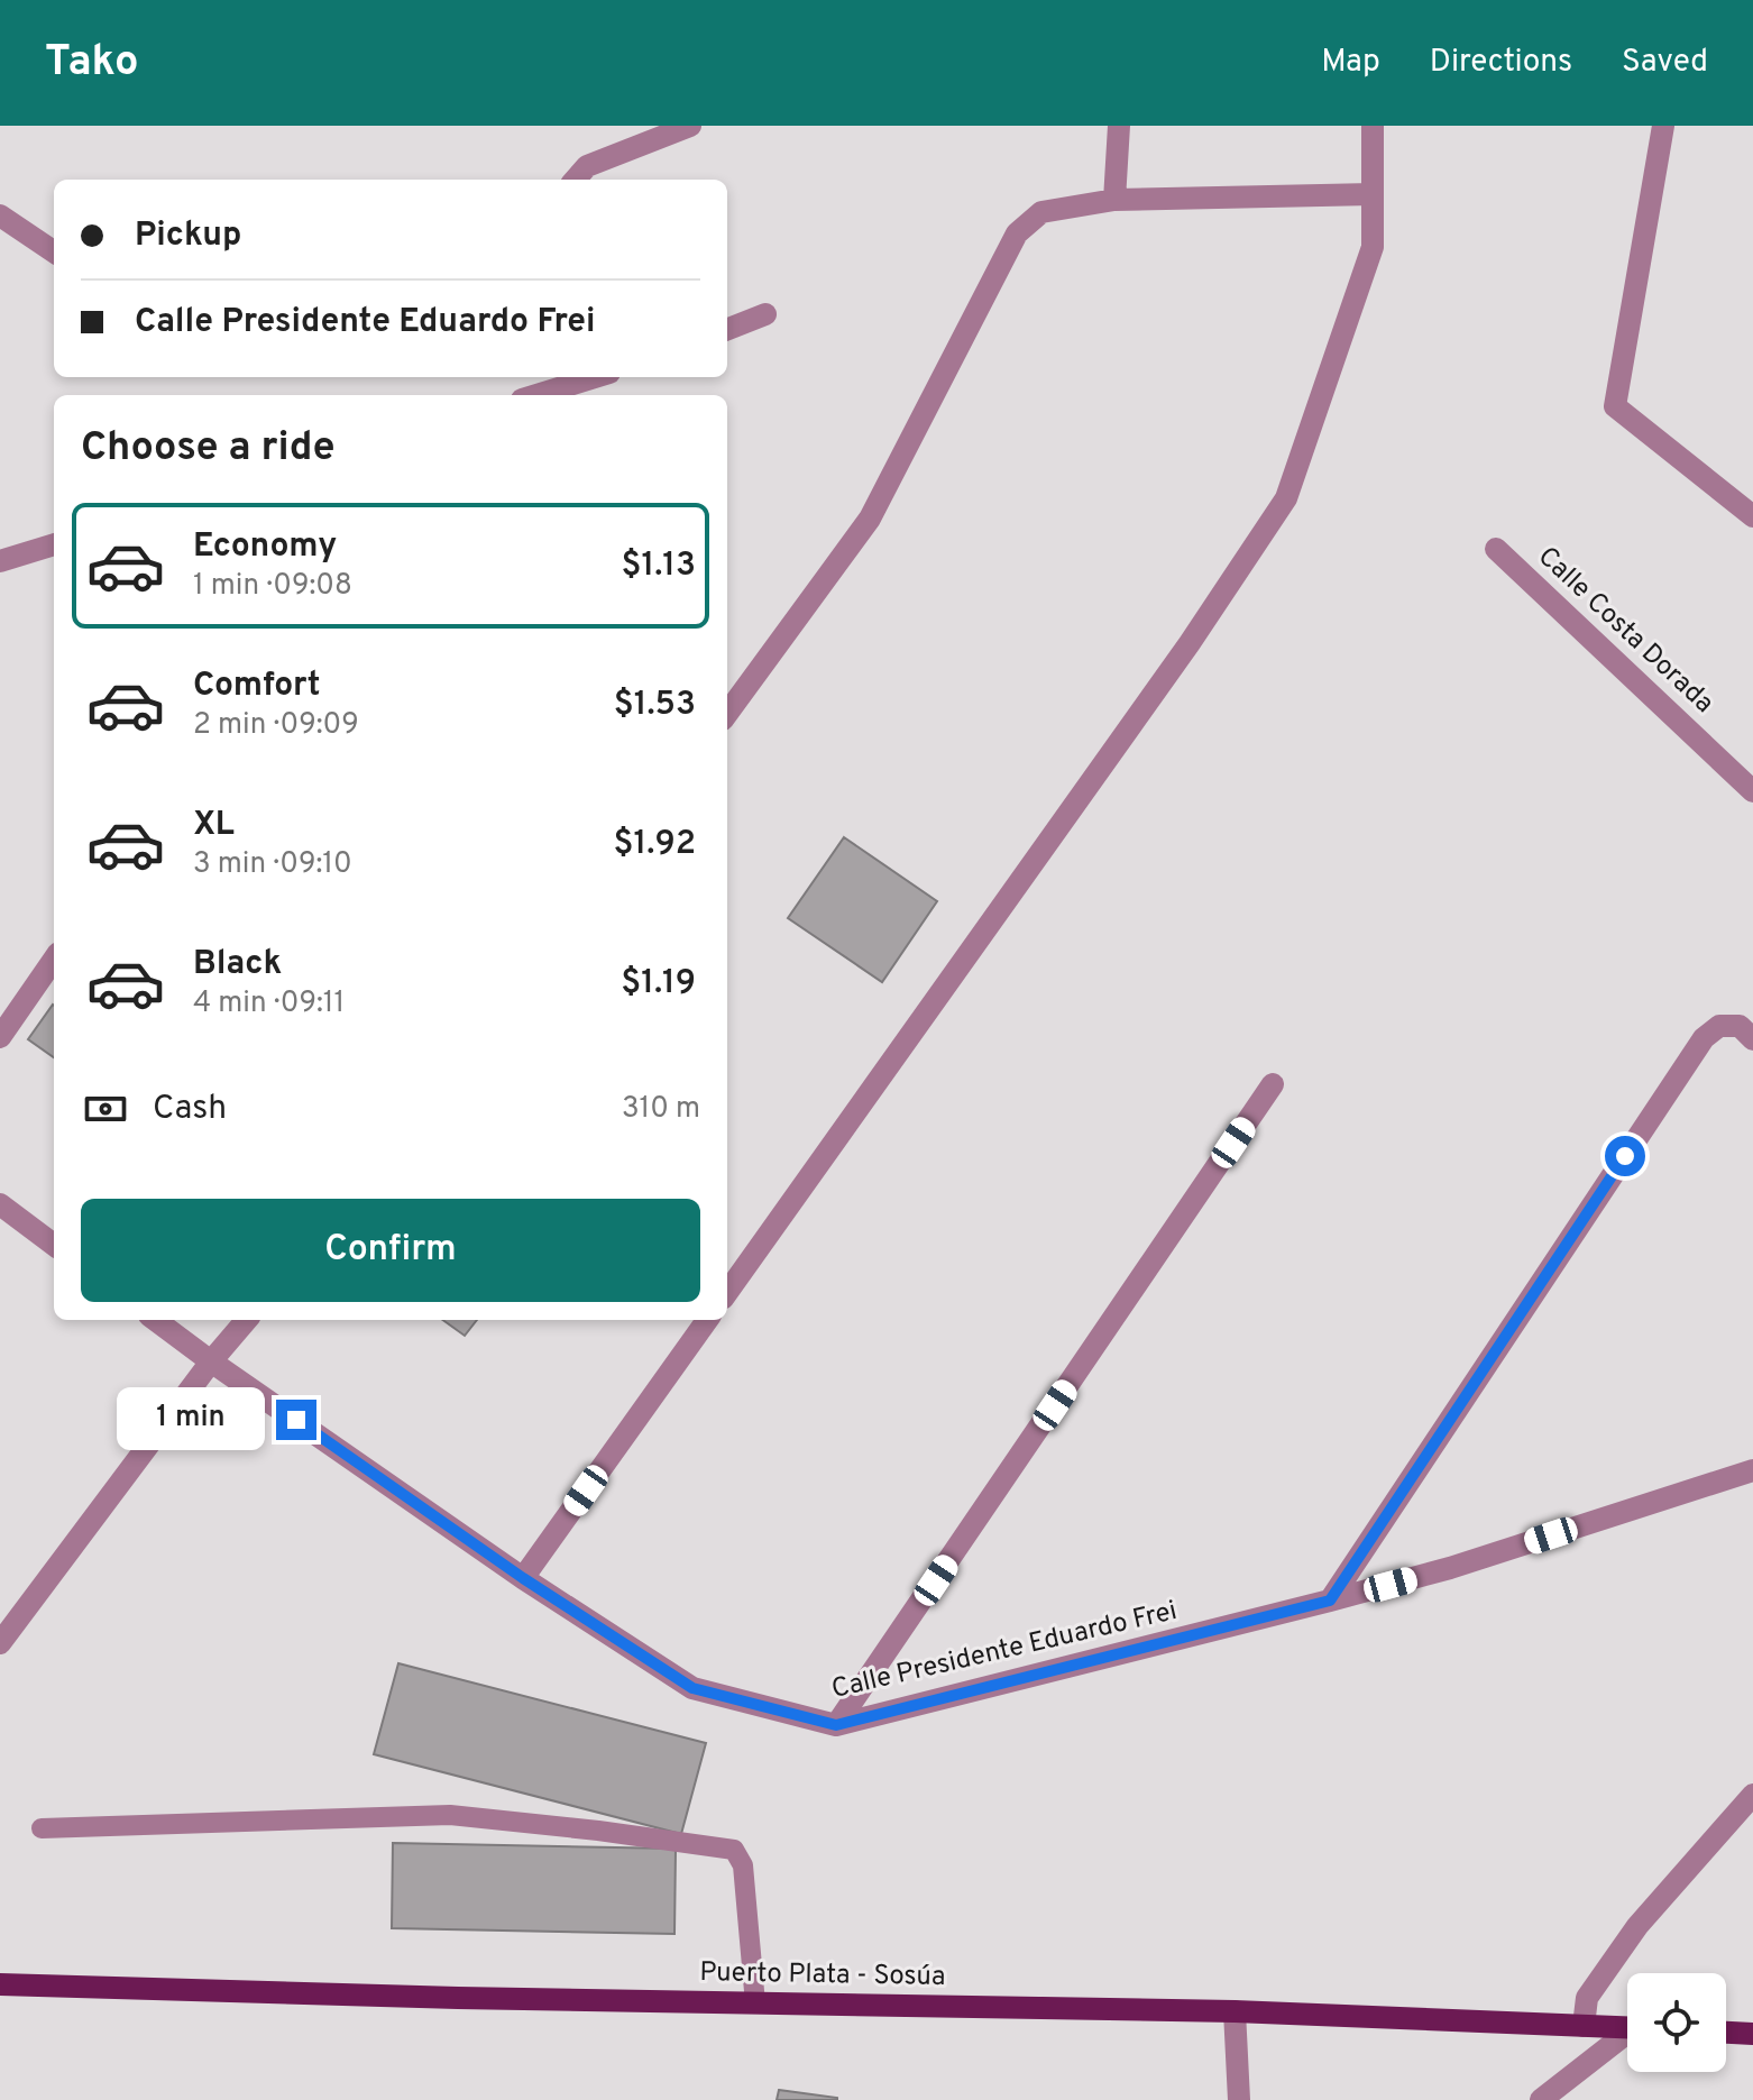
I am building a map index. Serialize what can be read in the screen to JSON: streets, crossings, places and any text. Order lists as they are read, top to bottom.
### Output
{
  "streets": {
    "main road": ["Puerto Plata - Sosúa"],
    "street": ["Calle Costa Dorada", "Calle Presidente Eduardo Frei"]
  },
  "page": {
    "header": "Tako",
    "nav": ["Map", "Directions", "Saved"],
    "banner": ["Pickup", "Calle Presidente Eduardo Frei"],
    "heading": "Choose a ride",
    "list": [
      {
        "name": "Economy",
        "note": "1 min · 09:08",
        "value": "$1.13"
      },
      {
        "name": "Comfort",
        "note": "2 min · 09:09",
        "value": "$1.53"
      },
      {
        "name": "XL",
        "note": "3 min · 09:10",
        "value": "$1.92"
      },
      {
        "name": "Black",
        "note": "4 min · 09:11",
        "value": "$1.19"
      }
    ],
    "pay": ["Cash", "310 m"],
    "buttons": "Confirm",
    "bubble": "1 min"
  }
}
